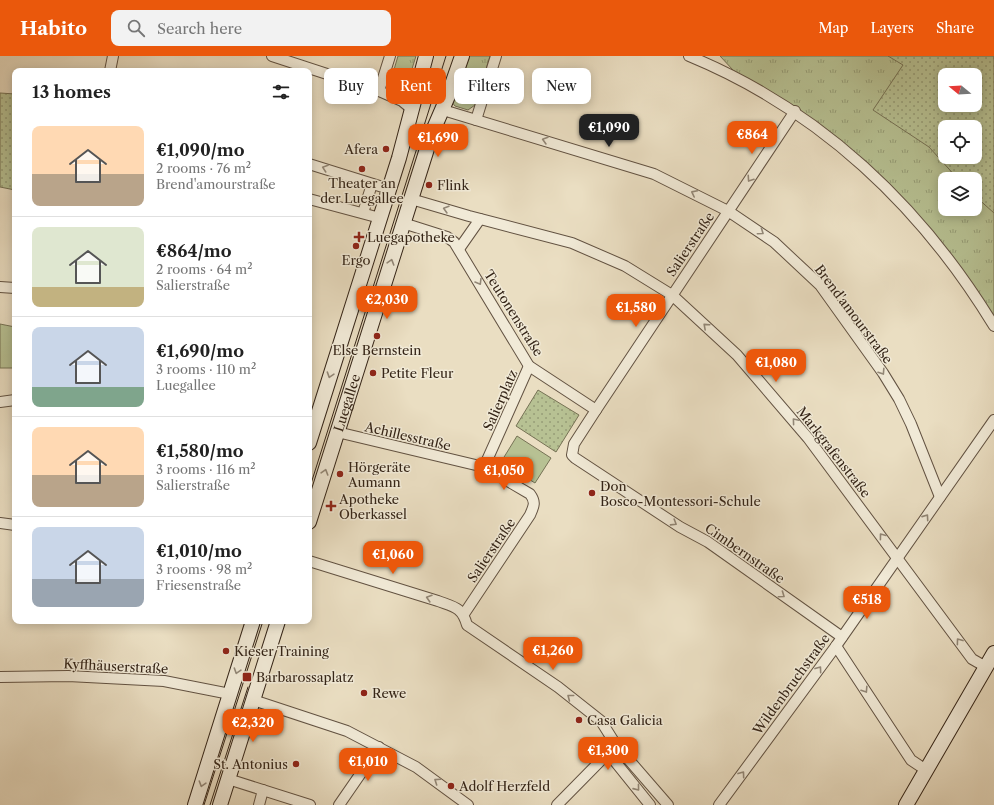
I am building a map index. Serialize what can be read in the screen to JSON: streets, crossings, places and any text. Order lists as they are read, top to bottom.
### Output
{
  "streets": {
    "main road": ["Luegallee"],
    "street": [
      "Salierstraße",
      "Teutonenstraße",
      "Brend'amourstraße",
      "Salierplatz",
      "Achillesstraße",
      "Markgrafenstraße",
      "Cimbernstraße",
      "Kyffhäuserstraße",
      "Wildenbruchstraße"
    ]
  },
  "crossings": [
    ["Salierstraße", "Teutonenstraße"],
    ["Salierstraße", "Brend'amourstraße"],
    ["Salierstraße", "Achillesstraße"],
    ["Salierstraße", "Markgrafenstraße"],
    ["Salierstraße", "Cimbernstraße"],
    ["Teutonenstraße", "Salierplatz"],
    ["Brend'amourstraße", "Luegallee"],
    ["Brend'amourstraße", "Wildenbruchstraße"],
    ["Salierplatz", "Achillesstraße"],
    ["Luegallee", "Achillesstraße"],
    ["Luegallee", "Markgrafenstraße"],
    ["Markgrafenstraße", "Wildenbruchstraße"],
    ["Cimbernstraße", "Wildenbruchstraße"]
  ],
  "one_way": [
    "Teutonenstraße",
    "Markgrafenstraße",
    "Cimbernstraße",
    "Wildenbruchstraße"
  ],
  "places": {
    "other": [
      "Afera",
      "Theater an der Luegallee",
      "Flink",
      "Ergo",
      "Else Bernstein",
      "Petite Fleur",
      "Hörgeräte Aumann",
      "Don Bosco-Montessori-Schule",
      "Kieser Training",
      "Rewe",
      "Casa Galicia",
      "St. Antonius",
      "Adolf Herzfeld"
    ],
    "health": ["Luegapotheke", "Apotheke Oberkassel"],
    "transit": ["Barbarossaplatz"]
  },
  "north": "left",
  "page": {
    "header": "Habito",
    "search": "Search here",
    "nav": ["Map", "Layers", "Share"],
    "chip": [
      "Buy",
      "Rent",
      "Filters",
      "New"
    ],
    "heading": "13 homes",
    "price": [
      "€1,090",
      "€864",
      "€1,690",
      "€2,030",
      "€1,580",
      "€1,080",
      "€1,050",
      "€1,060",
      "€518",
      "€1,260",
      "€2,320",
      "€1,300",
      "€1,010"
    ],
    "list": [
      {
        "name": "€1,090/mo",
        "note": "2 rooms · 76 m² · Brend'amourstraße"
      },
      {
        "name": "€864/mo",
        "note": "2 rooms · 64 m² · Salierstraße"
      },
      {
        "name": "€1,690/mo",
        "note": "3 rooms · 110 m² · Luegallee"
      },
      {
        "name": "€1,580/mo",
        "note": "3 rooms · 116 m² · Salierstraße"
      },
      {
        "name": "€1,010/mo",
        "note": "3 rooms · 98 m² · Friesenstraße"
      }
    ]
  }
}
